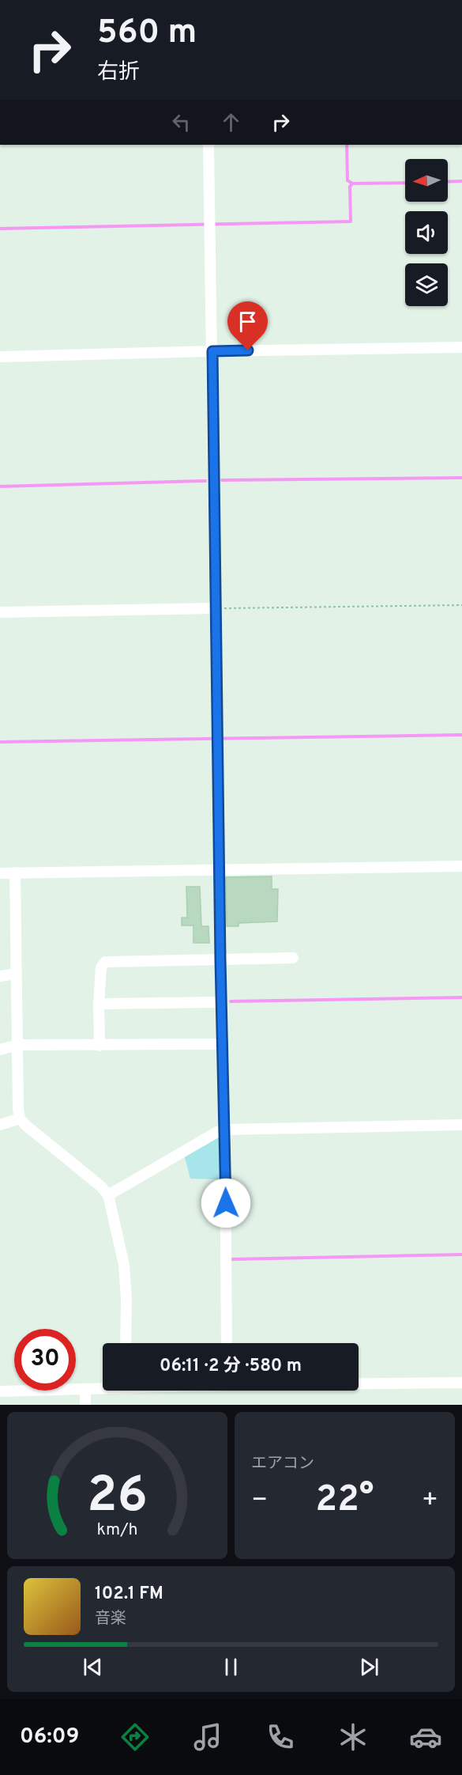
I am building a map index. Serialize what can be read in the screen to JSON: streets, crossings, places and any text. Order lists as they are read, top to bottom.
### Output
{
  "north": "left",
  "page": {
    "turn": ["560 m", "右折"],
    "limit": "30",
    "trip": "06:11 · 2 分 · 580 m",
    "tile": "エアコン",
    "heat": ["−", "22°", "+"],
    "song": ["102.1 FM", "音楽"],
    "tabs": "06:09",
    "gauge": ["26", "km/h"]
  }
}
